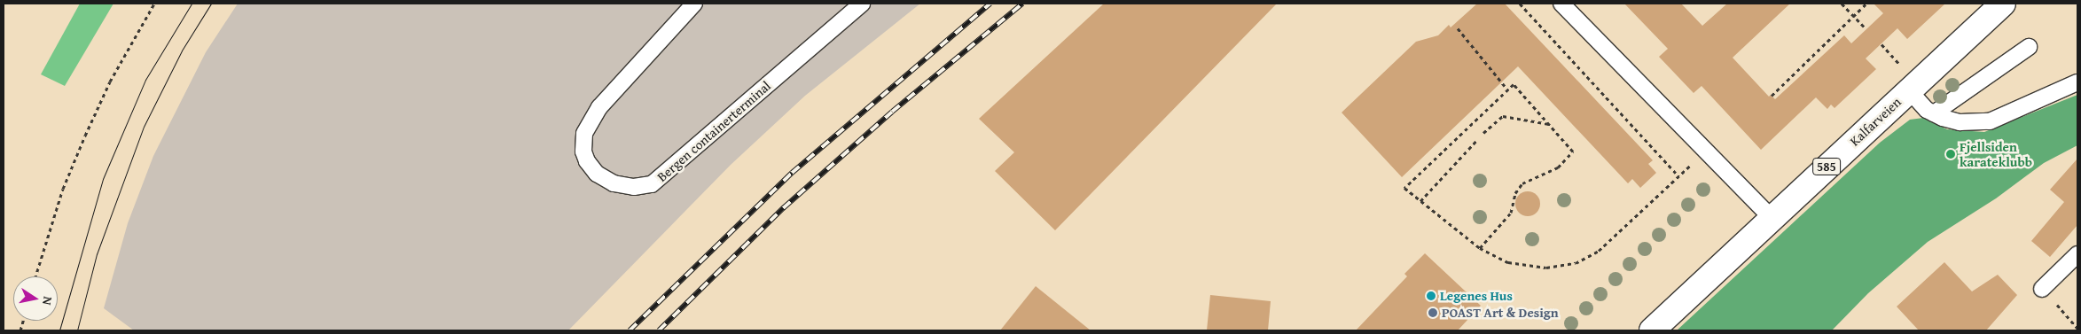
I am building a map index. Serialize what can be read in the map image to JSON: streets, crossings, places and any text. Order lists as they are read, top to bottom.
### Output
{
  "streets": {
    "main road": ["Kalfarveien", "585"],
    "lane": ["Bergen containerterminal"]
  },
  "places": ["Fjellsiden karateklubb", "Legenes Hus", "POAST Art & Design"],
  "north": "right"
}
